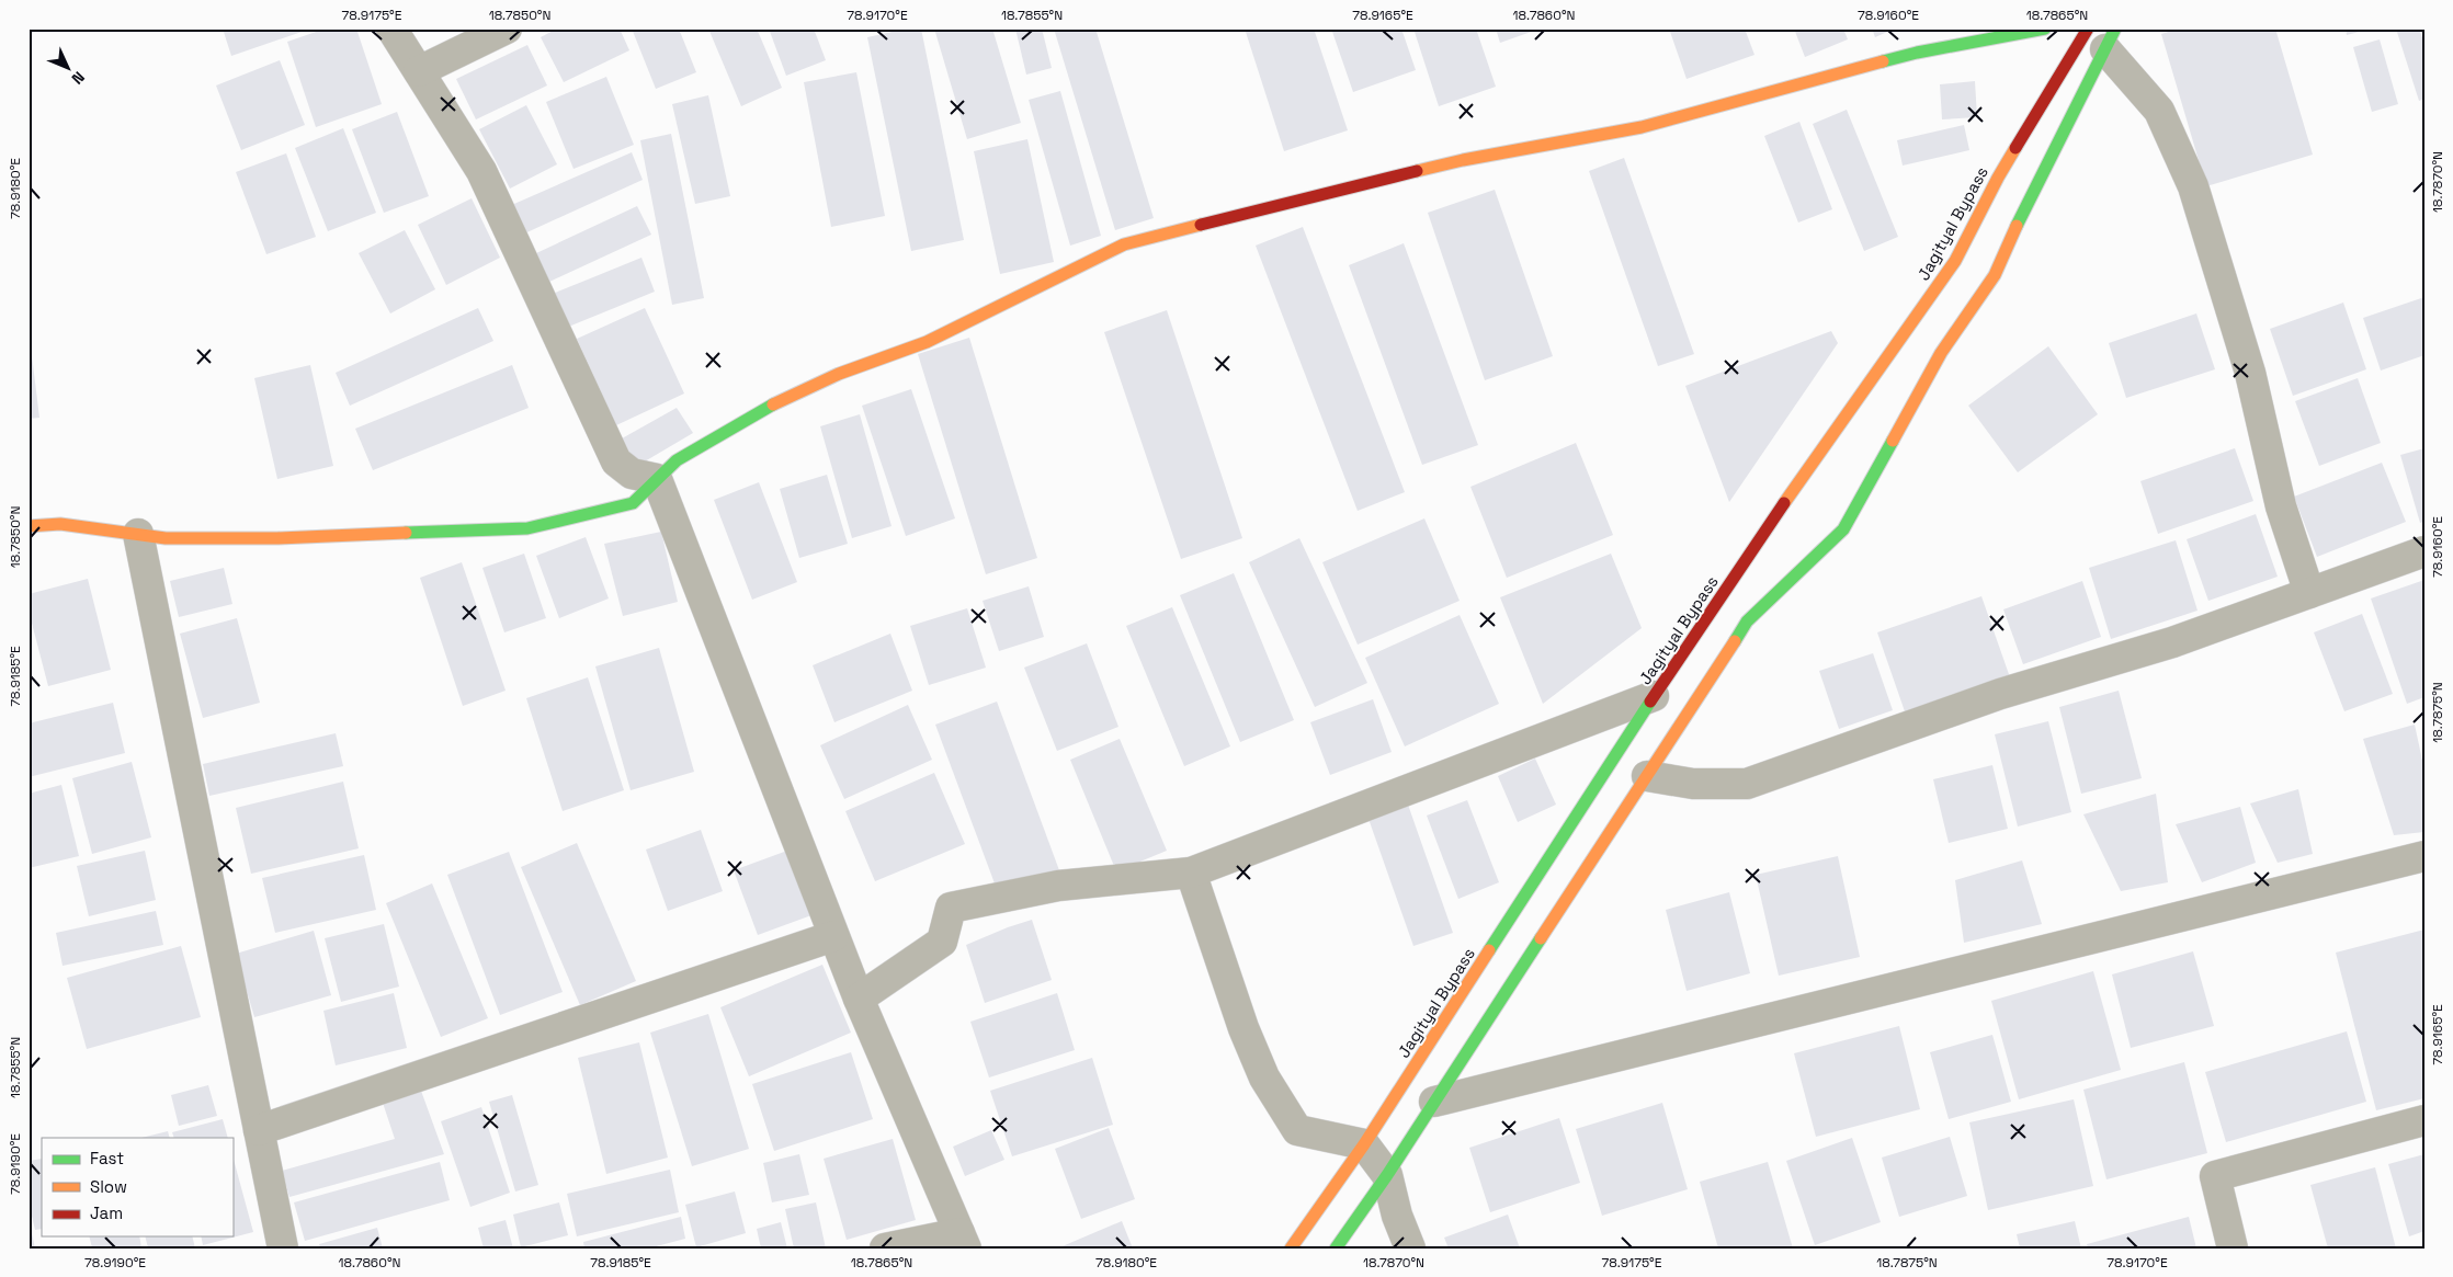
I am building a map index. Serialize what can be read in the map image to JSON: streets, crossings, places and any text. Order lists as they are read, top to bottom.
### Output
{
  "streets": {
    "main road": ["Jagityal Bypass"]
  },
  "legend": ["Fast", "Slow", "Jam"],
  "north": "bottom right",
  "coordinates": [
    "78.9175°E",
    "18.7850°N",
    "78.9170°E",
    "18.7855°N",
    "78.9165°E",
    "18.7860°N",
    "78.9160°E",
    "18.7865°N",
    "18.7870°N",
    "78.9180°E",
    "78.9185°E",
    "18.7875°N",
    "78.9190°E"
  ]
}
